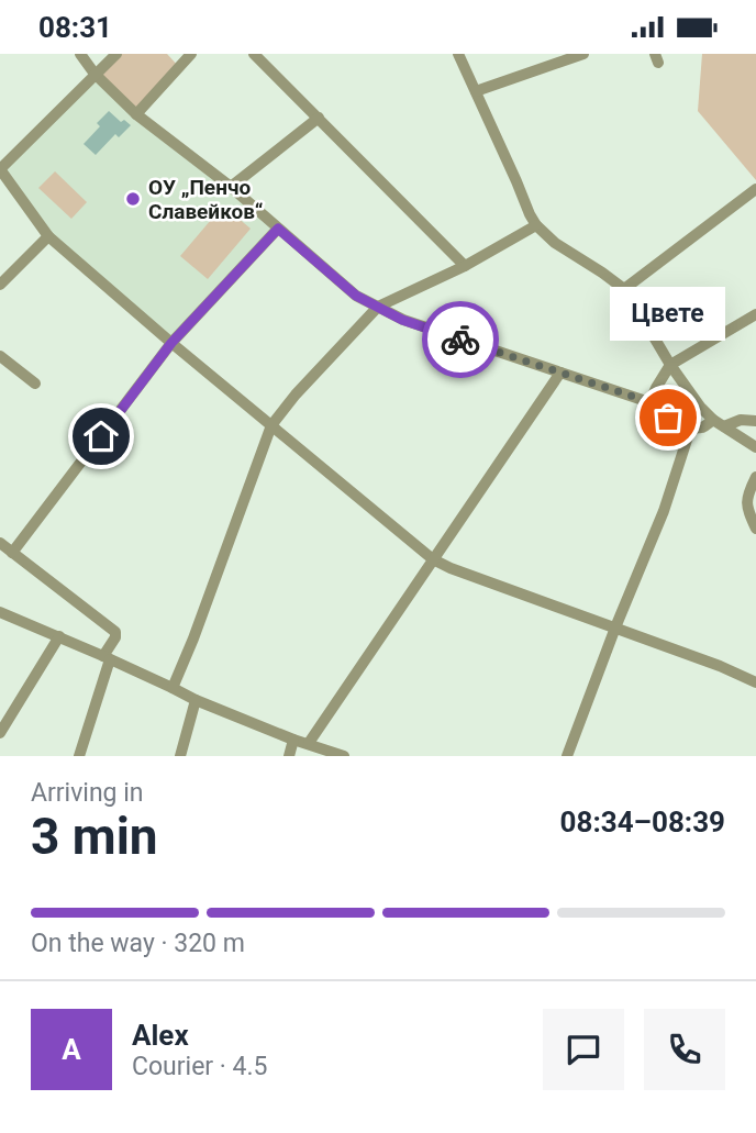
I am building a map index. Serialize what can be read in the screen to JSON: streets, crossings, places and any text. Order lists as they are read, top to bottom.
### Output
{
  "places": ["ОУ „Пенчо Славейков“", "Цвете"],
  "page": {
    "status": "08:31",
    "bubble": "Цвете",
    "heading": ["3 min", "Arriving in", "08:34–08:39"],
    "panel": ["Alex", "Courier · 4.5"],
    "bar": "On the way · 320 m",
    "round": "A"
  }
}
